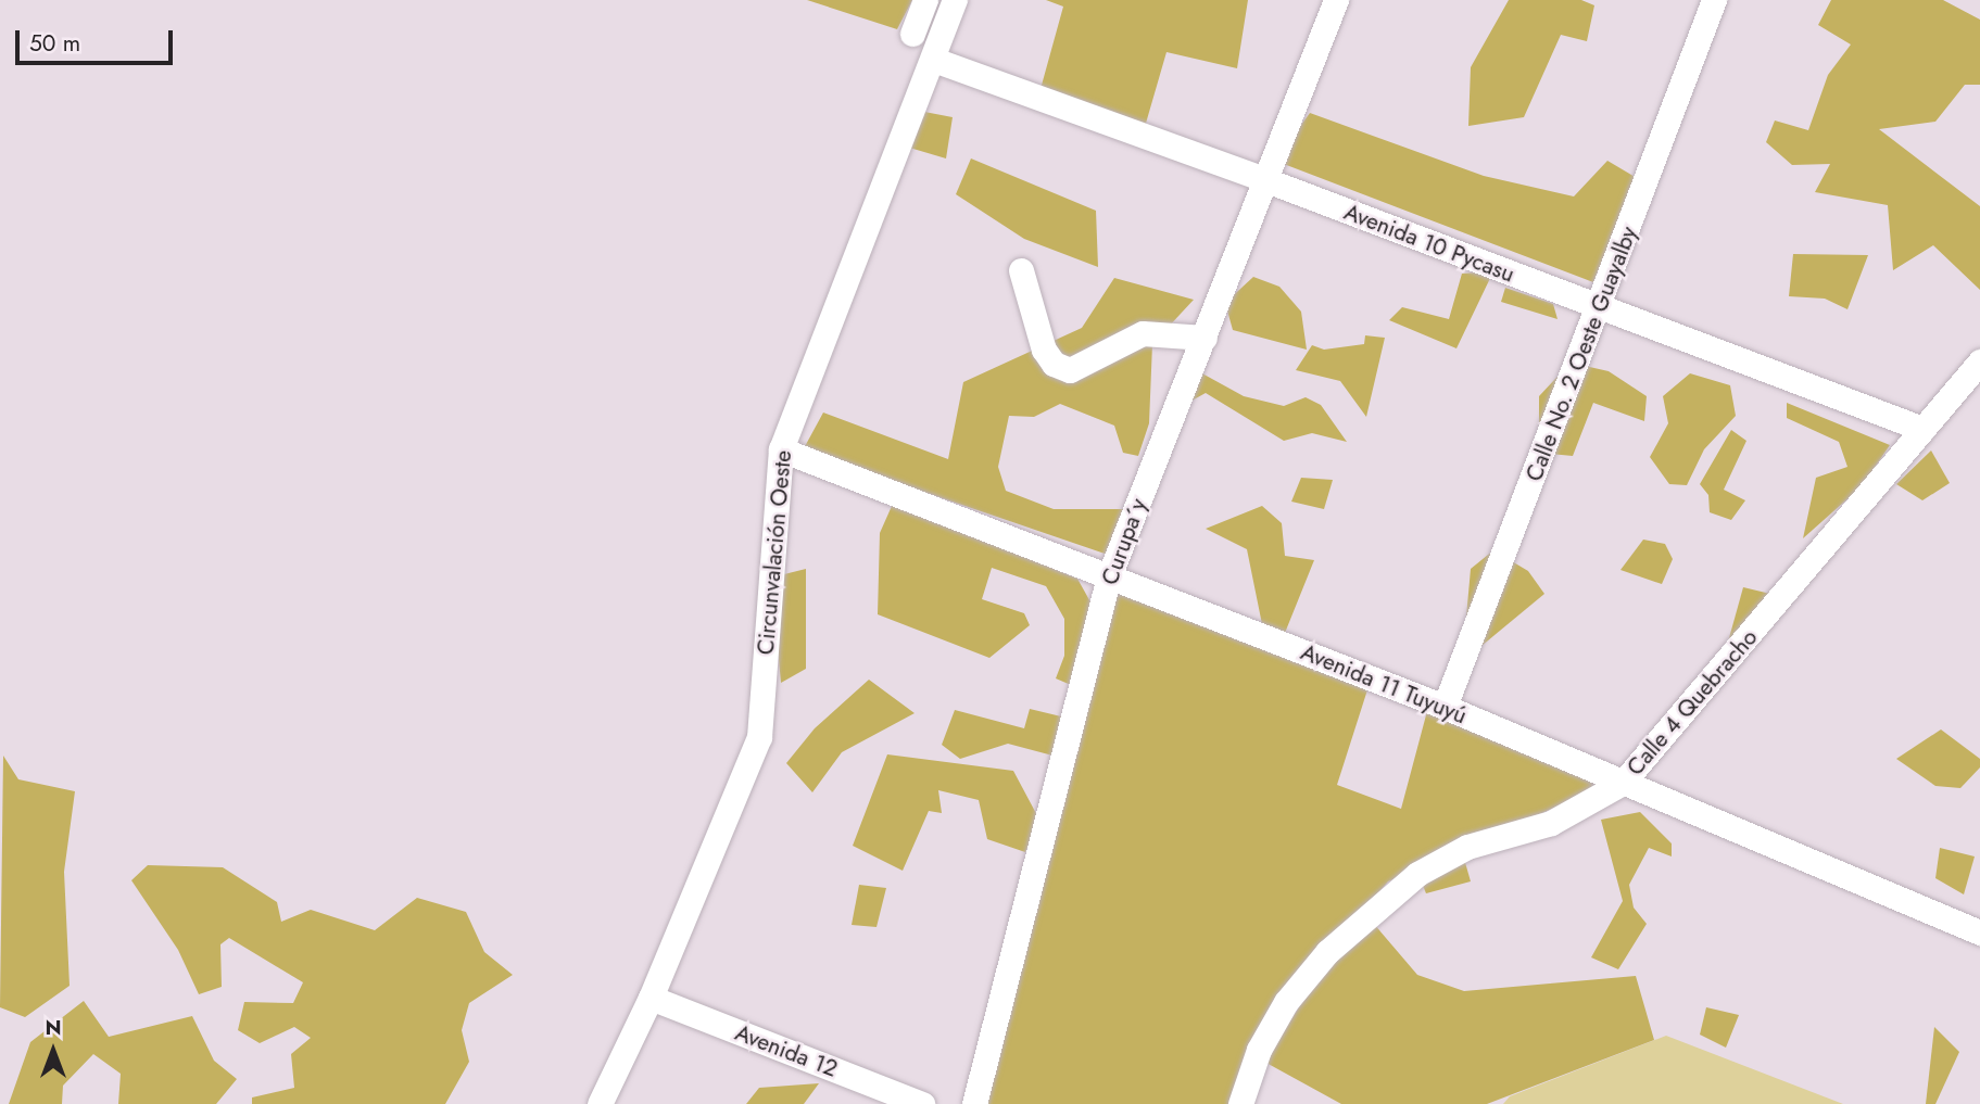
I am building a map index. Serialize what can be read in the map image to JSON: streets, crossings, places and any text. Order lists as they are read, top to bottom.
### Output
{
  "streets": {
    "street": [
      "Avenida 10 Pycasu",
      "Calle No. 2 Oeste Guayalby",
      "Curupa´y",
      "Circunvalación Oeste",
      "Avenida 11 Tuyuyú",
      "Calle 4 Quebracho",
      "Avenida 12"
    ]
  },
  "crossings": [
    ["Avenida 10 Pycasu", "Calle No. 2 Oeste Guayalby"],
    ["Avenida 10 Pycasu", "Curupa´y"],
    ["Avenida 10 Pycasu", "Circunvalación Oeste"],
    ["Avenida 10 Pycasu", "Calle 4 Quebracho"],
    ["Calle No. 2 Oeste Guayalby", "Avenida 11 Tuyuyú"],
    ["Curupa´y", "Avenida 11 Tuyuyú"],
    ["Circunvalación Oeste", "Avenida 11 Tuyuyú"],
    ["Circunvalación Oeste", "Avenida 12"],
    ["Avenida 11 Tuyuyú", "Calle 4 Quebracho"]
  ],
  "scale_bar": "50 m",
  "north": "top"
}
